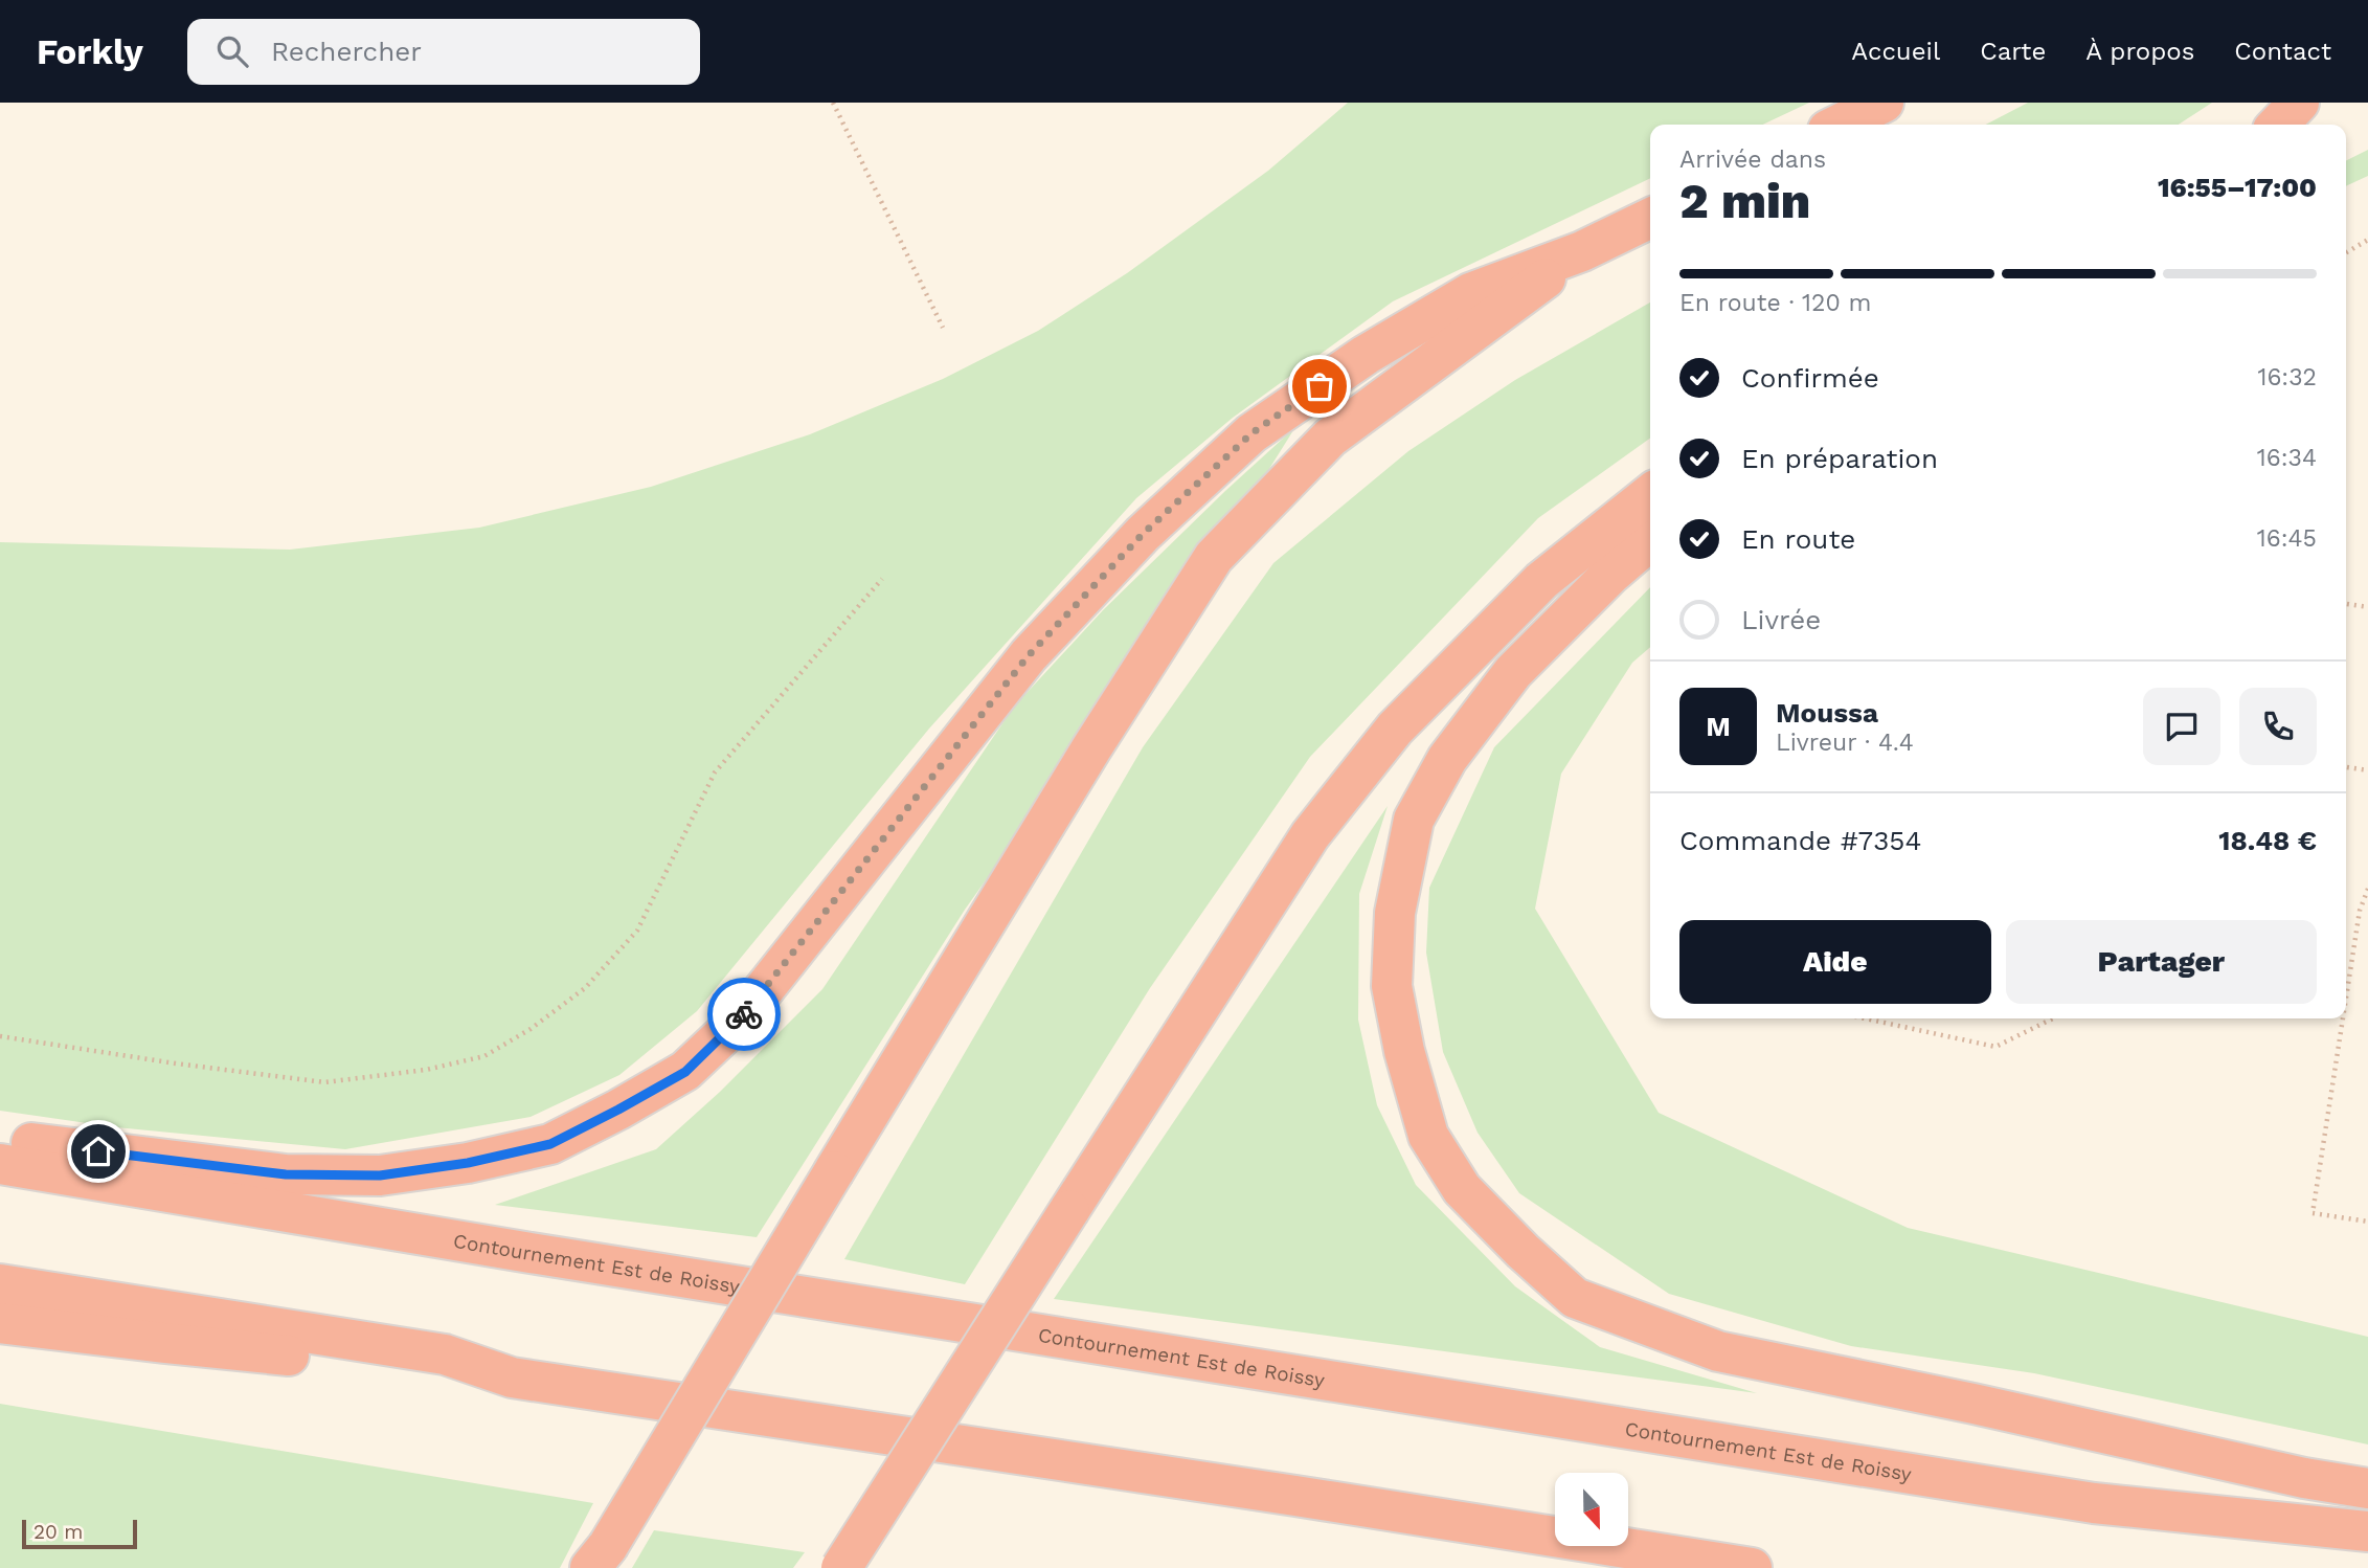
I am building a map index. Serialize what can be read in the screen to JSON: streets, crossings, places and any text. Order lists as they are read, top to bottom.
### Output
{
  "streets": {
    "highway": ["Contournement Est de Roissy"]
  },
  "scale_bar": "20 m",
  "north": "bottom",
  "page": {
    "header": "Forkly",
    "search": "Rechercher",
    "nav": [
      "Accueil",
      "Carte",
      "À propos",
      "Contact"
    ],
    "heading": ["2 min", "Arrivée dans", "16:55–17:00"],
    "panel": [
      "Moussa",
      "Livreur · 4.4",
      "Commande #7354",
      "18.48 €"
    ],
    "bar": "En route · 120 m",
    "list": [
      ["Confirmée", "16:32"],
      ["En préparation", "16:34"],
      ["En route", "16:45"],
      "Livrée"
    ],
    "round": "M",
    "buttons": ["Aide", "Partager"],
    "scale": "20 m"
  }
}
